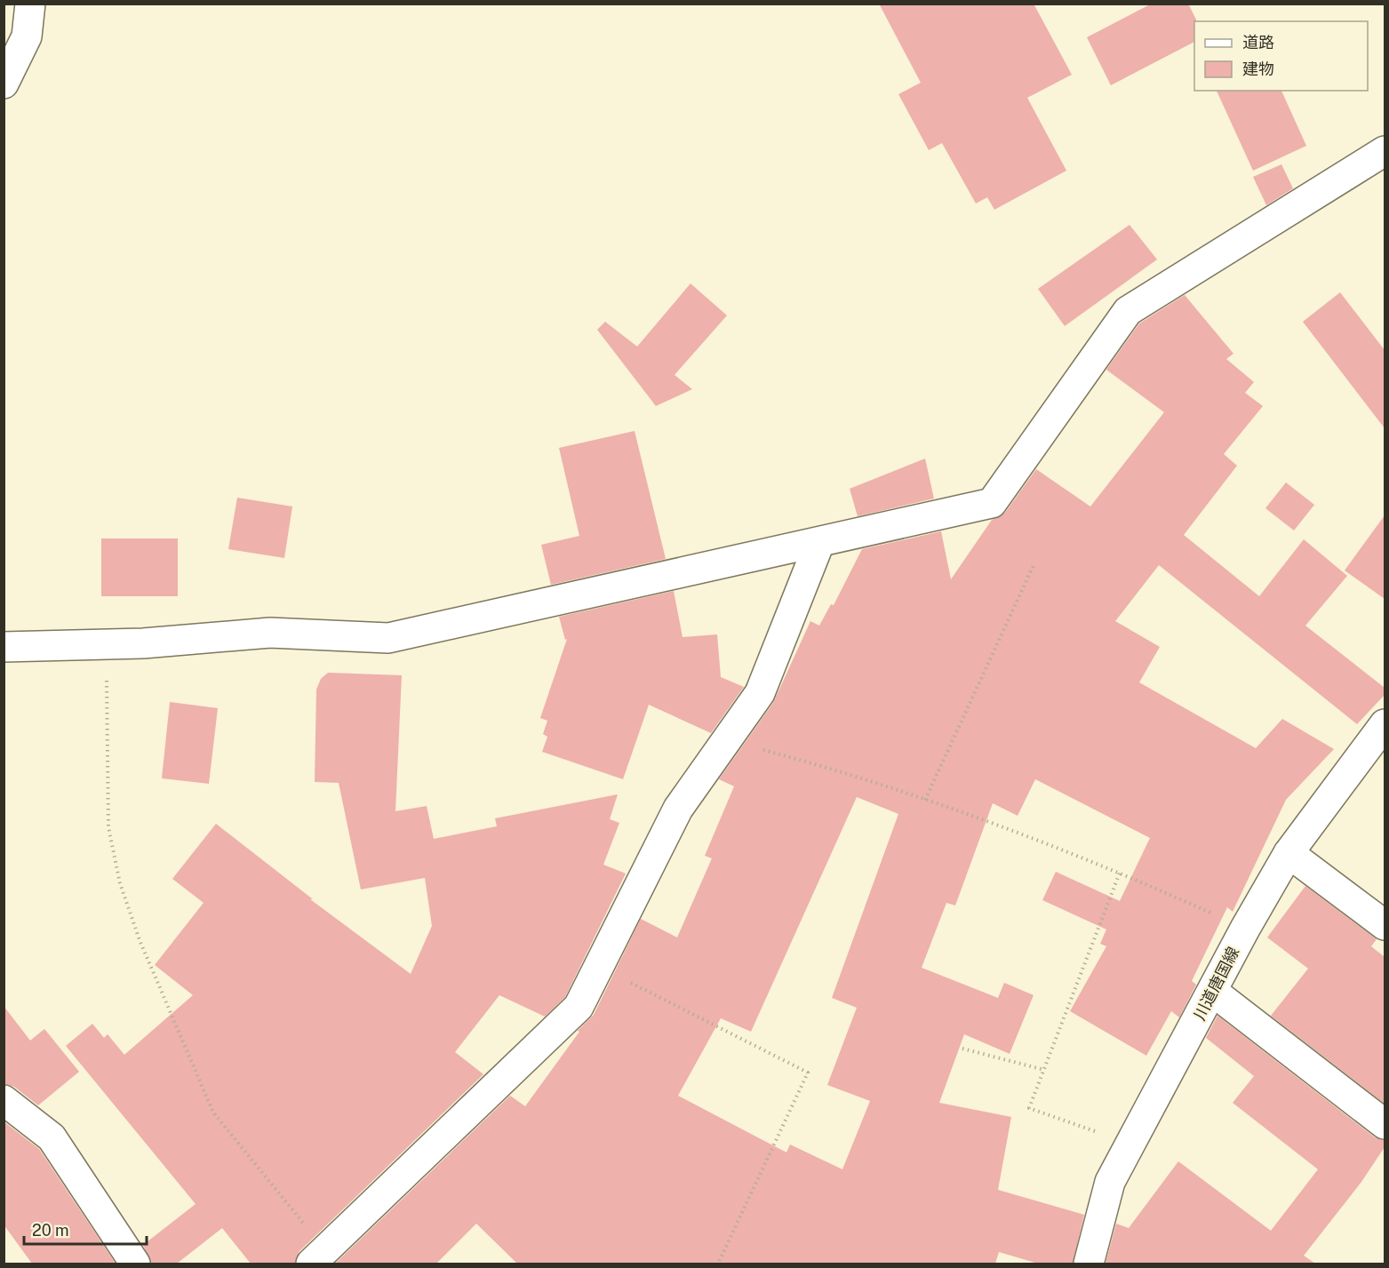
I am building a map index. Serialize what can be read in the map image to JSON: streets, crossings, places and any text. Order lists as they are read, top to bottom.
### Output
{
  "streets": {
    "street": ["川道唐国線"]
  },
  "legend": ["道路", "建物"],
  "scale_bar": "20 m"
}
